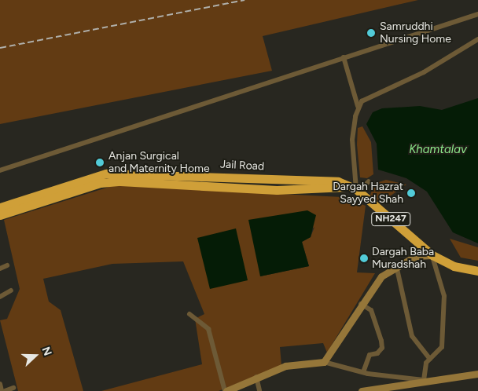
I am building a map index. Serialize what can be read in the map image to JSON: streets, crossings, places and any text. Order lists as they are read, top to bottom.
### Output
{
  "streets": {
    "highway": ["Jail Road", "NH247"]
  },
  "crossings": [
    ["Jail Road", "NH247"]
  ],
  "water": ["Khamtalav"],
  "places": [
    "Samruddhi Nursing Home",
    "Anjan Surgical and Maternity Home",
    "Dargah Hazrat Sayyed Shah",
    "Dargah Baba Muradshah"
  ],
  "north": "right"
}
